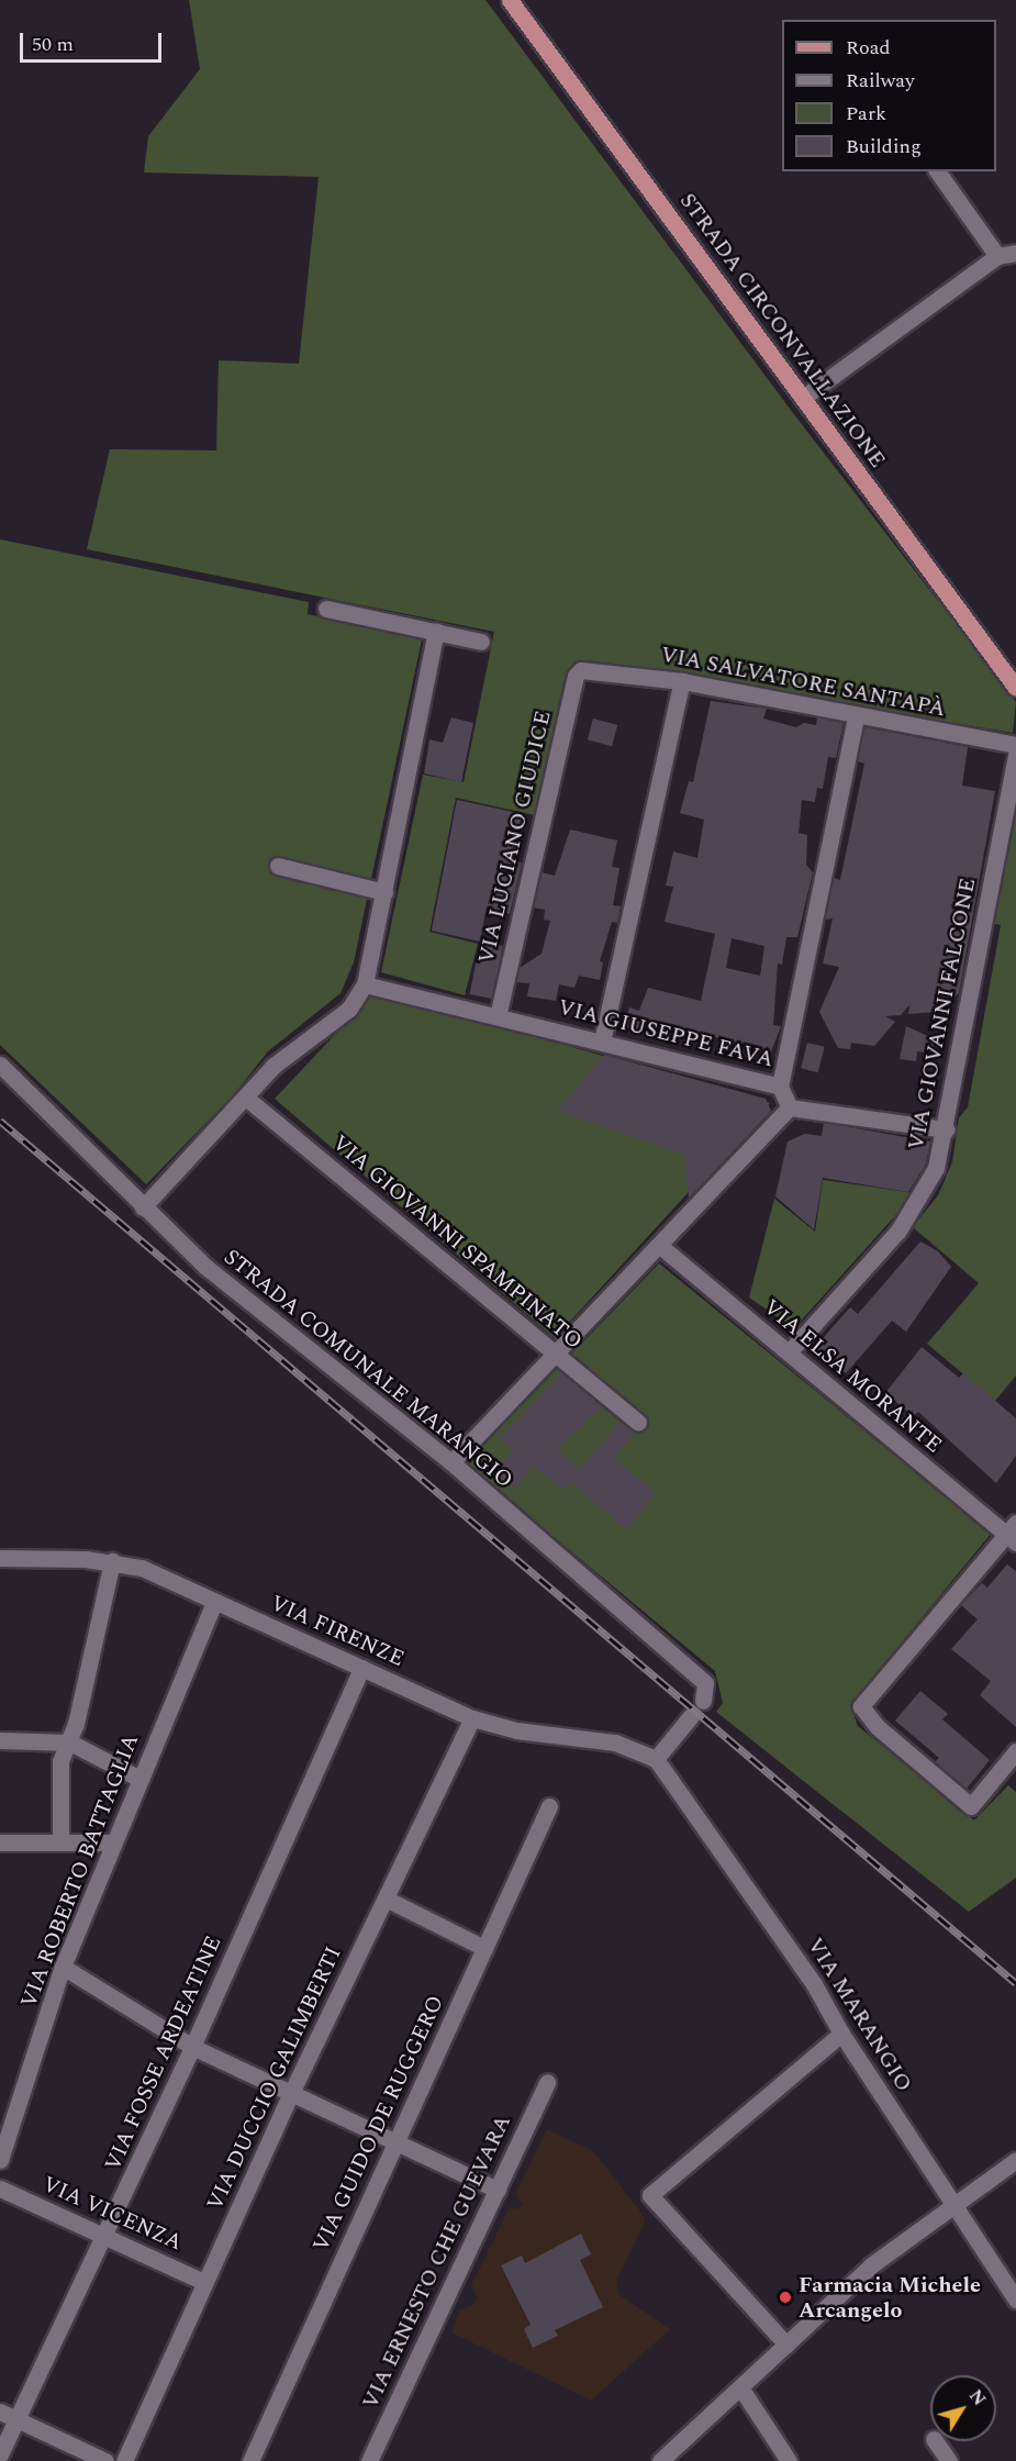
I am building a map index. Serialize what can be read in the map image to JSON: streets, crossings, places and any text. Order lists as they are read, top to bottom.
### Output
{
  "streets": {
    "main road": ["STRADA CIRCONVALLAZIONE"],
    "street": [
      "VIA SALVATORE SANTAPÀ",
      "VIA LUCIANO GIUDICE",
      "VIA GIOVANNI FALCONE",
      "VIA GIUSEPPE FAVA",
      "VIA GIOVANNI SPAMPINATO",
      "STRADA COMUNALE MARANGIO",
      "VIA ELSA MORANTE",
      "VIA FIRENZE",
      "VIA ROBERTO BATTAGLIA",
      "VIA MARANGIO",
      "VIA FOSSE ARDEATINE",
      "VIA DUCCIO GALIMBERTI",
      "VIA GUIDO DE RUGGERO",
      "VIA VICENZA",
      "VIA ERNESTO CHE GUEVARA"
    ]
  },
  "crossings": [
    ["VIA SALVATORE SANTAPÀ", "VIA LUCIANO GIUDICE"],
    ["VIA LUCIANO GIUDICE", "VIA GIUSEPPE FAVA"],
    ["VIA GIOVANNI FALCONE", "VIA ELSA MORANTE"],
    ["VIA FIRENZE", "VIA ROBERTO BATTAGLIA"],
    ["VIA FIRENZE", "VIA MARANGIO"],
    ["VIA FIRENZE", "VIA FOSSE ARDEATINE"],
    ["VIA FIRENZE", "VIA DUCCIO GALIMBERTI"],
    ["VIA FOSSE ARDEATINE", "VIA VICENZA"],
    ["VIA DUCCIO GALIMBERTI", "VIA VICENZA"]
  ],
  "places": ["Farmacia Michele Arcangelo"],
  "legend": [
    "Road",
    "Railway",
    "Park",
    "Building"
  ],
  "scale_bar": "50 m",
  "north": "top right"
}
